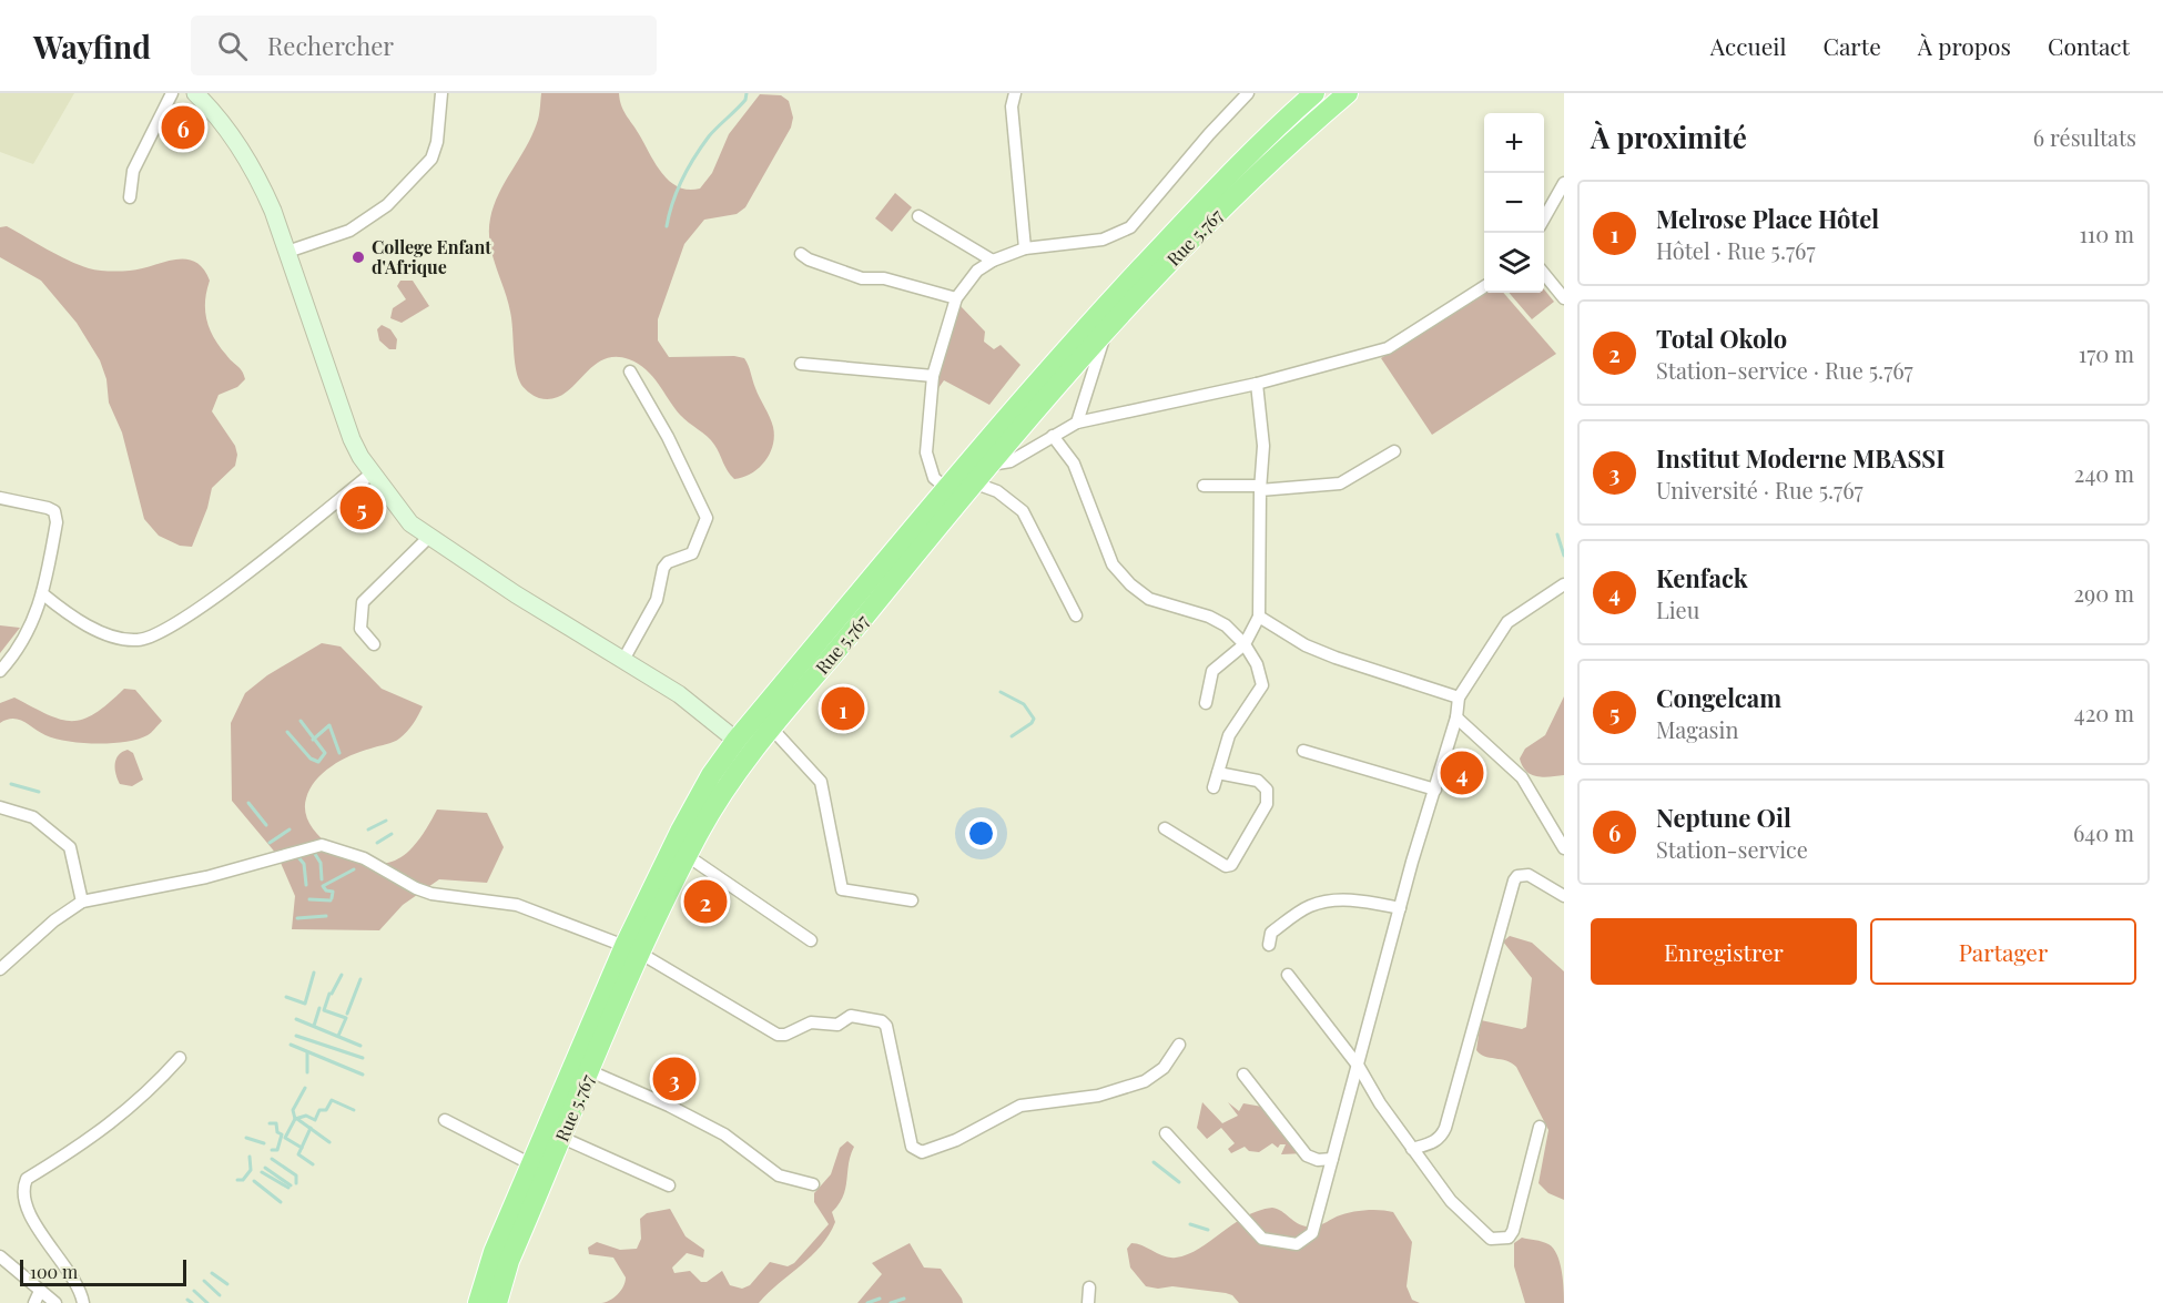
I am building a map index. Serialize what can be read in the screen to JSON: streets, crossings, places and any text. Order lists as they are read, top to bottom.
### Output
{
  "streets": {
    "highway": ["Rue 5.767"]
  },
  "places": ["College Enfant d'Afrique"],
  "scale_bar": "100 m",
  "page": {
    "header": "Wayfind",
    "search": "Rechercher",
    "nav": [
      "Accueil",
      "Carte",
      "À propos",
      "Contact"
    ],
    "heading": ["À proximité", "6 résultats"],
    "pins": [
      "6",
      "5",
      "1",
      "4",
      "2",
      "3"
    ],
    "map_buttons": ["+", "−"],
    "list": [
      {
        "mark": "1",
        "name": "Melrose Place Hôtel",
        "note": "Hôtel · Rue 5.767",
        "value": "110 m"
      },
      {
        "mark": "2",
        "name": "Total Okolo",
        "note": "Station-service · Rue 5.767",
        "value": "170 m"
      },
      {
        "mark": "3",
        "name": "Institut Moderne MBASSI",
        "note": "Université · Rue 5.767",
        "value": "240 m"
      },
      {
        "mark": "4",
        "name": "Kenfack",
        "note": "Lieu",
        "value": "290 m"
      },
      {
        "mark": "5",
        "name": "Congelcam",
        "note": "Magasin",
        "value": "420 m"
      },
      {
        "mark": "6",
        "name": "Neptune Oil",
        "note": "Station-service",
        "value": "640 m"
      }
    ],
    "buttons": ["Enregistrer", "Partager"],
    "scale": "100 m"
  }
}
